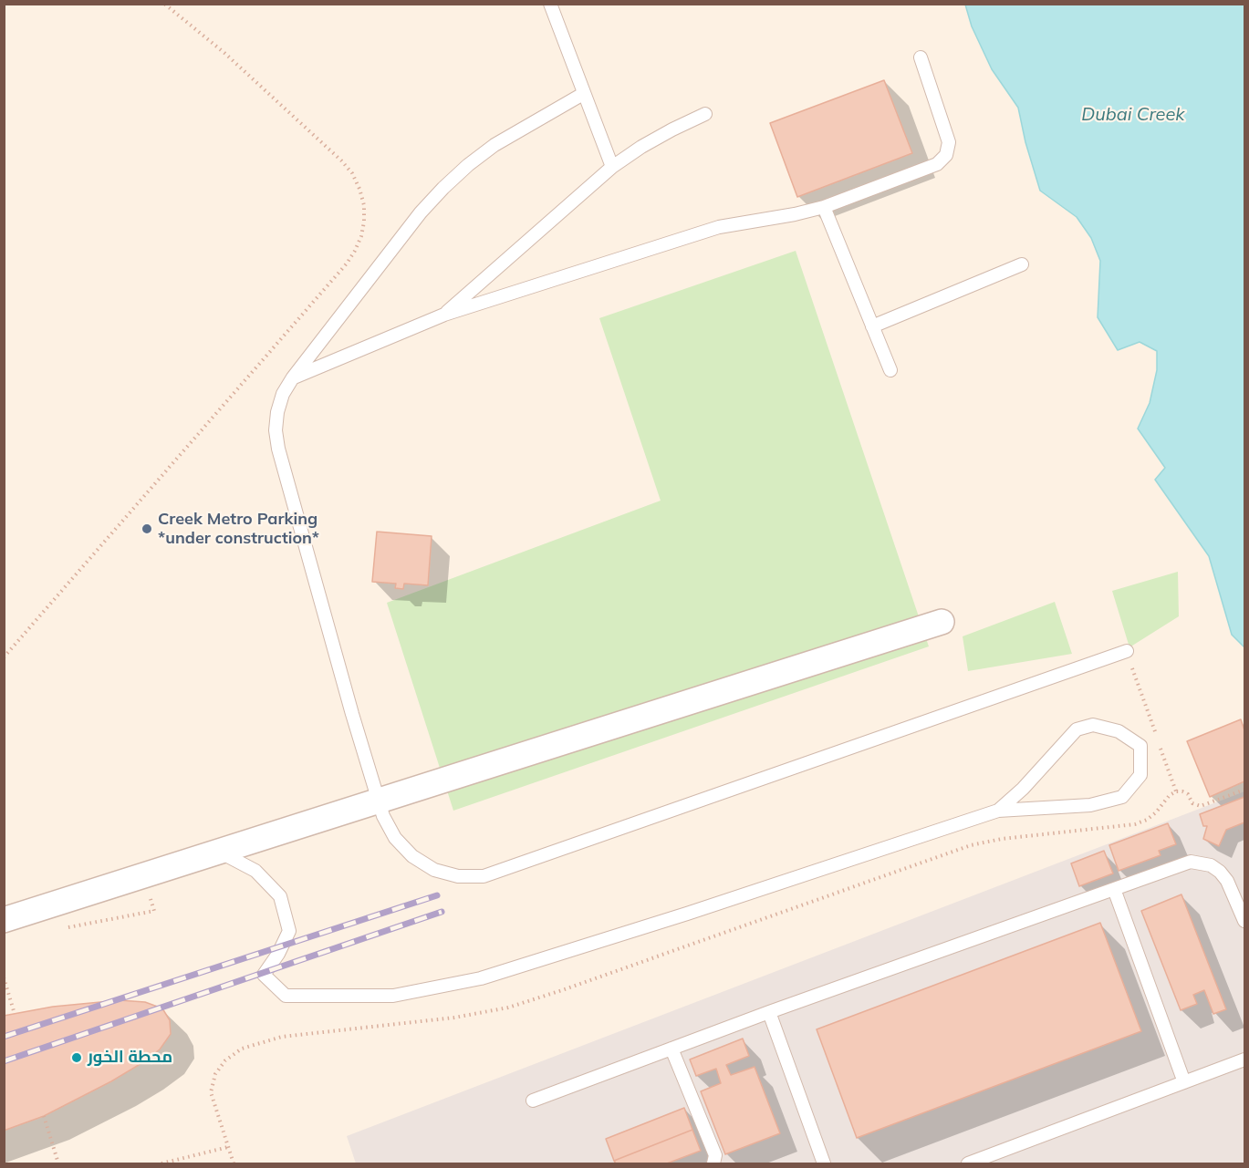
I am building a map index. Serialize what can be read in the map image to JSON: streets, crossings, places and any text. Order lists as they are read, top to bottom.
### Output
{
  "water": ["Dubai Creek"],
  "places": ["Creek Metro Parking *under construction*", "محطة الخور"]
}
